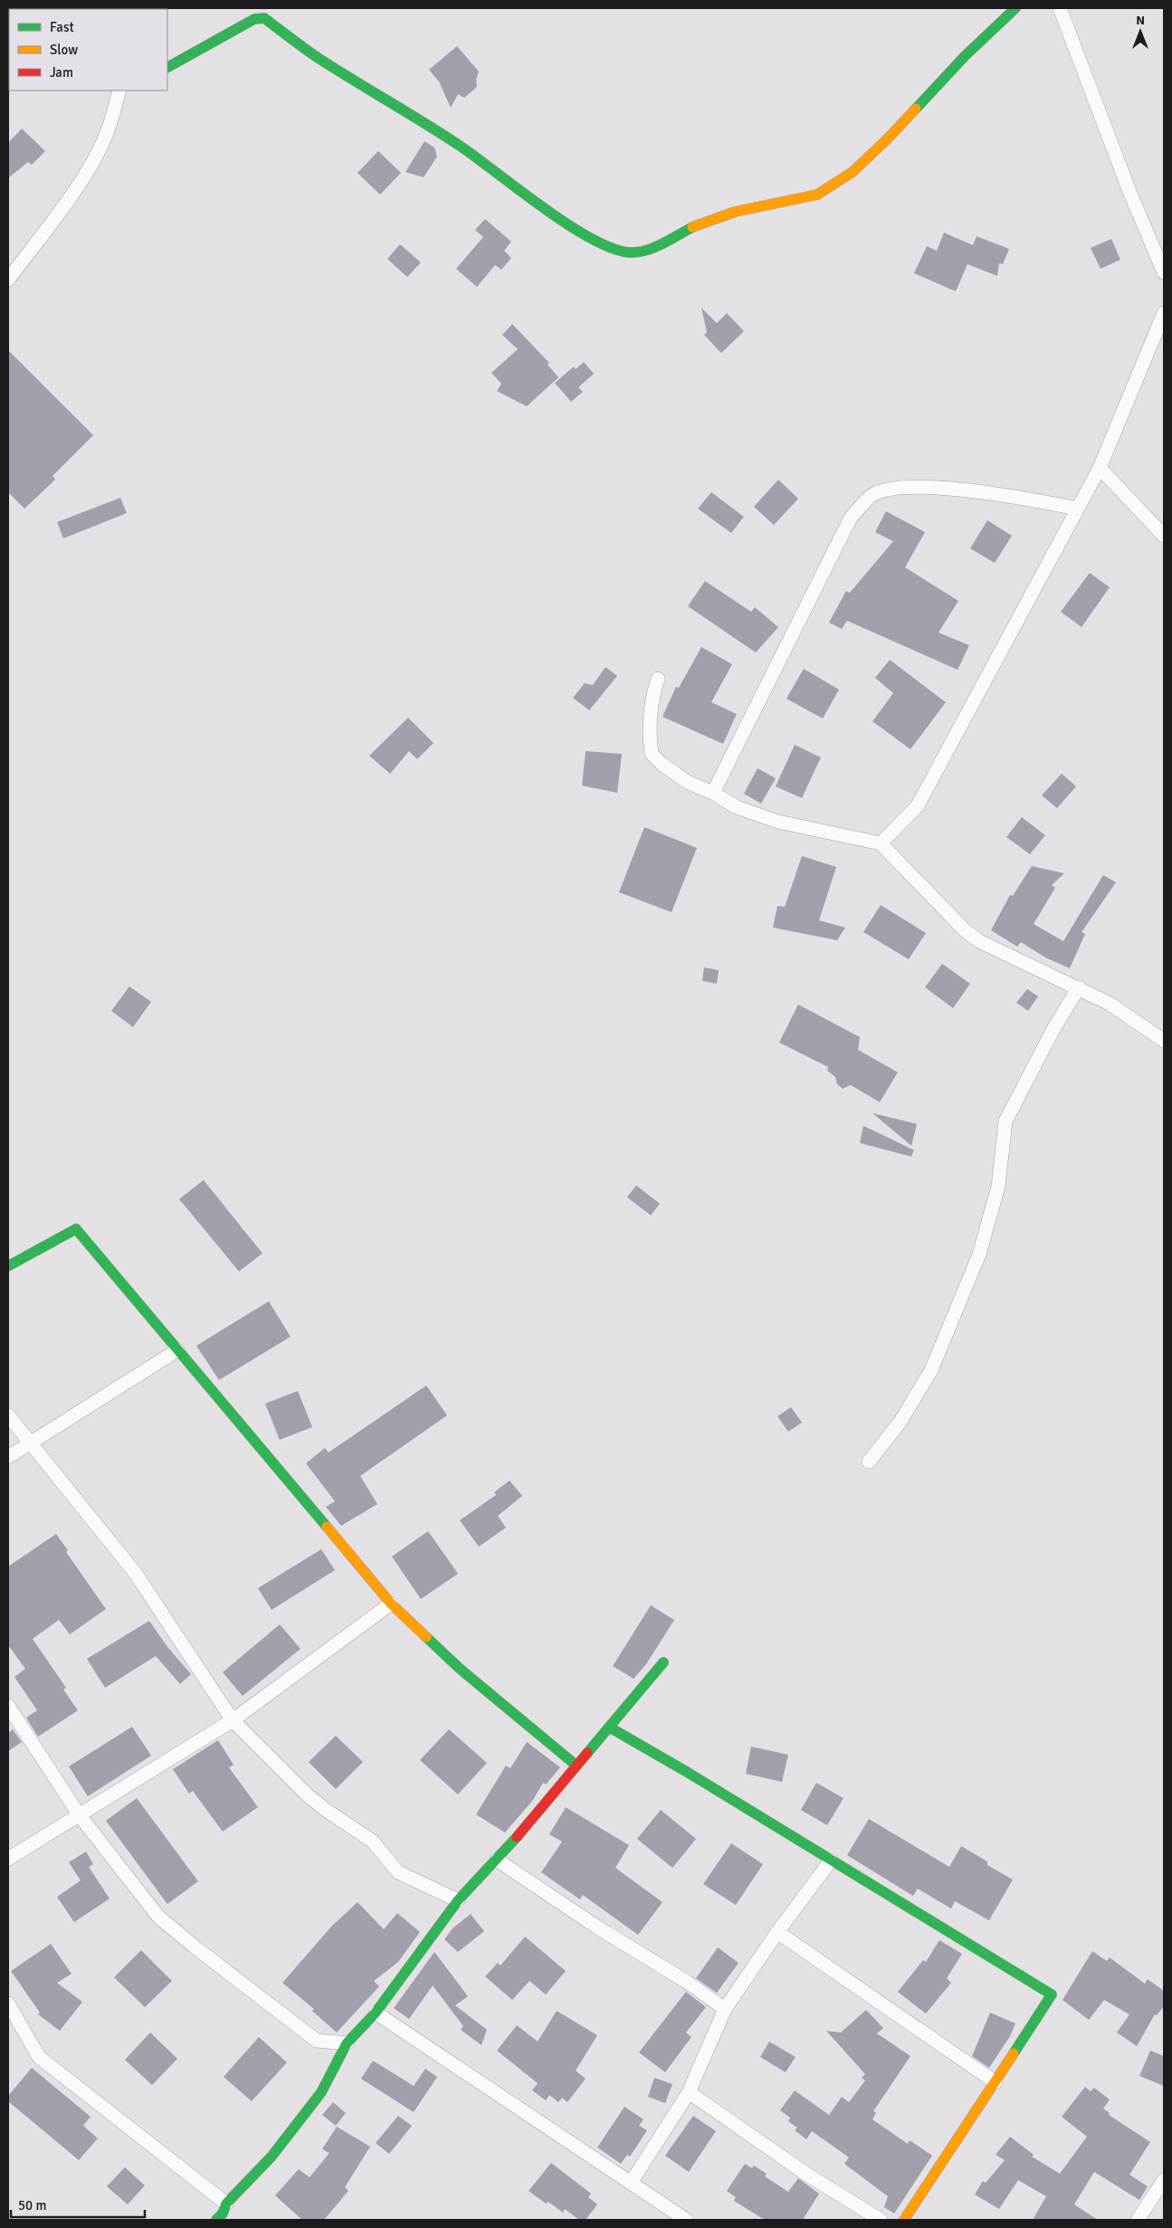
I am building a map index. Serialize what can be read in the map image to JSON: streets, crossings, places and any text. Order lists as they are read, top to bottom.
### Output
{
  "legend": ["Fast", "Slow", "Jam"],
  "scale_bar": "50 m",
  "north": "top"
}
